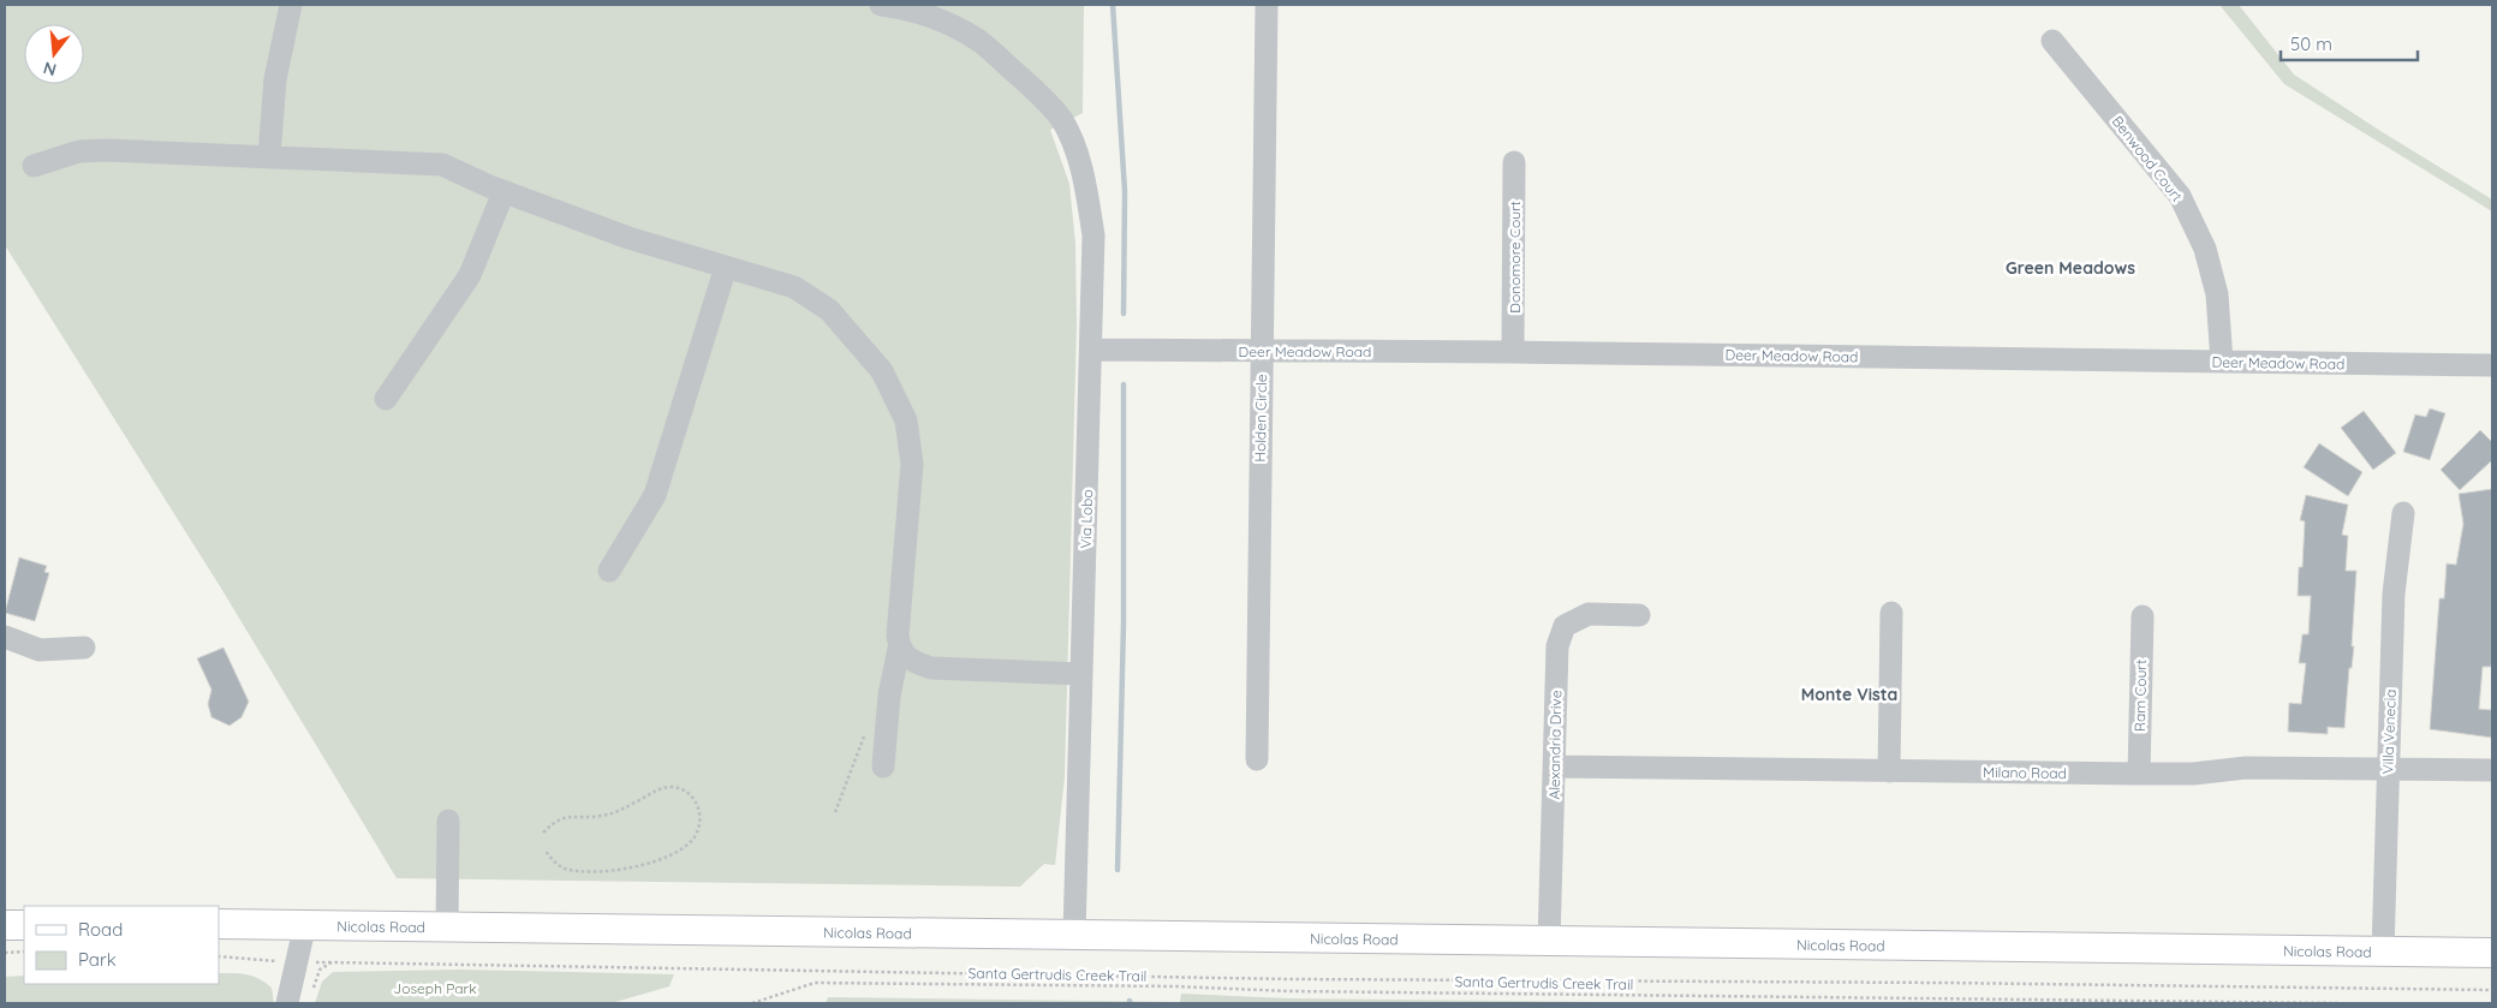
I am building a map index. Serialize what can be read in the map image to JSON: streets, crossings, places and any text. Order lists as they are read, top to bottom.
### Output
{
  "streets": {
    "main road": ["Nicolas Road"],
    "street": [
      "Benwood Court",
      "Donomore Court",
      "Deer Meadow Road",
      "Holden Circle",
      "Via Lobo",
      "Ram Court",
      "Villa Venecia",
      "Alexandria Drive",
      "Milano Road"
    ],
    "path": ["Santa Gertrudis Creek Trail"]
  },
  "crossings": [
    ["Benwood Court", "Deer Meadow Road"],
    ["Donomore Court", "Deer Meadow Road"],
    ["Deer Meadow Road", "Holden Circle"],
    ["Deer Meadow Road", "Via Lobo"],
    ["Via Lobo", "Nicolas Road"],
    ["Ram Court", "Milano Road"],
    ["Villa Venecia", "Milano Road"],
    ["Villa Venecia", "Nicolas Road"],
    ["Alexandria Drive", "Milano Road"],
    ["Alexandria Drive", "Nicolas Road"]
  ],
  "districts": ["Green Meadows", "Monte Vista"],
  "parks": ["Joseph Park"],
  "legend": ["Road", "Park"],
  "scale_bar": "50 m",
  "north": "bottom"
}
